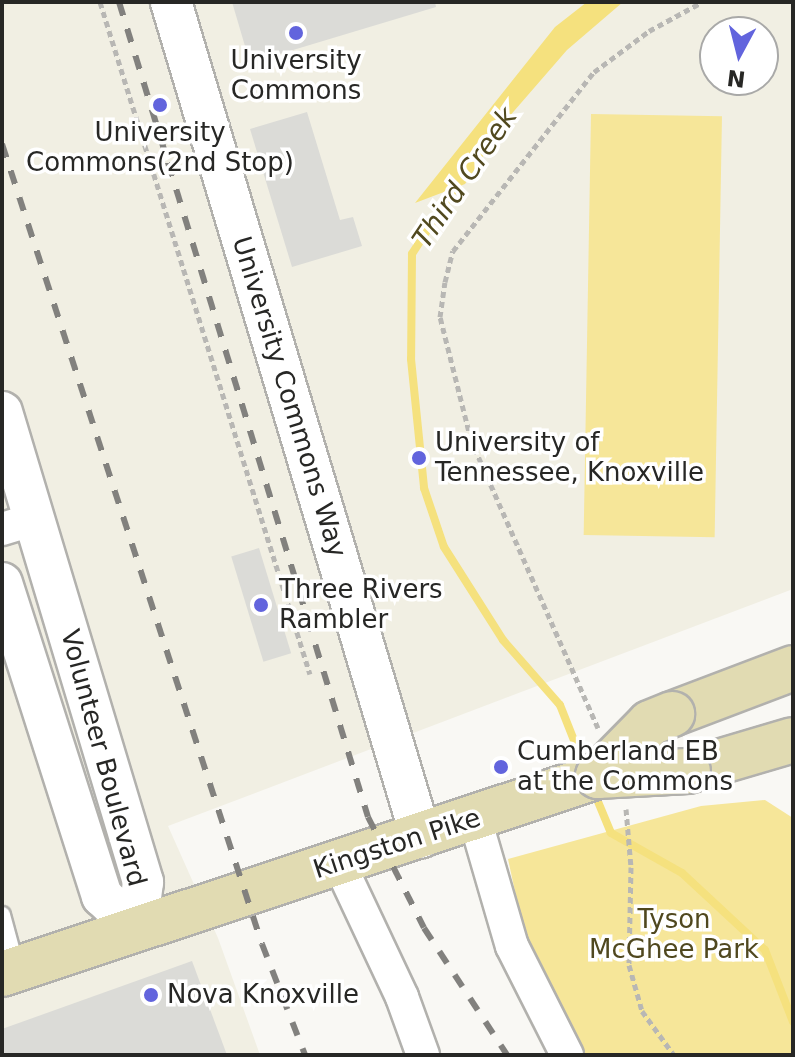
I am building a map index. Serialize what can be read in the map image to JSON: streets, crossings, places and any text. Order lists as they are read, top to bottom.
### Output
{
  "streets": {
    "main road": ["Kingston Pike"],
    "street": ["University Commons Way", "Volunteer Boulevard"]
  },
  "crossings": [
    ["University Commons Way", "Kingston Pike"],
    ["Volunteer Boulevard", "Kingston Pike"]
  ],
  "water": ["Third Creek"],
  "parks": ["Tyson McGhee Park"],
  "places": [
    "University Commons",
    "University Commons(2nd Stop)",
    "University of Tennessee, Knoxville",
    "Three Rivers Rambler",
    "Cumberland EB at the Commons",
    "Nova Knoxville"
  ],
  "north": "bottom"
}
